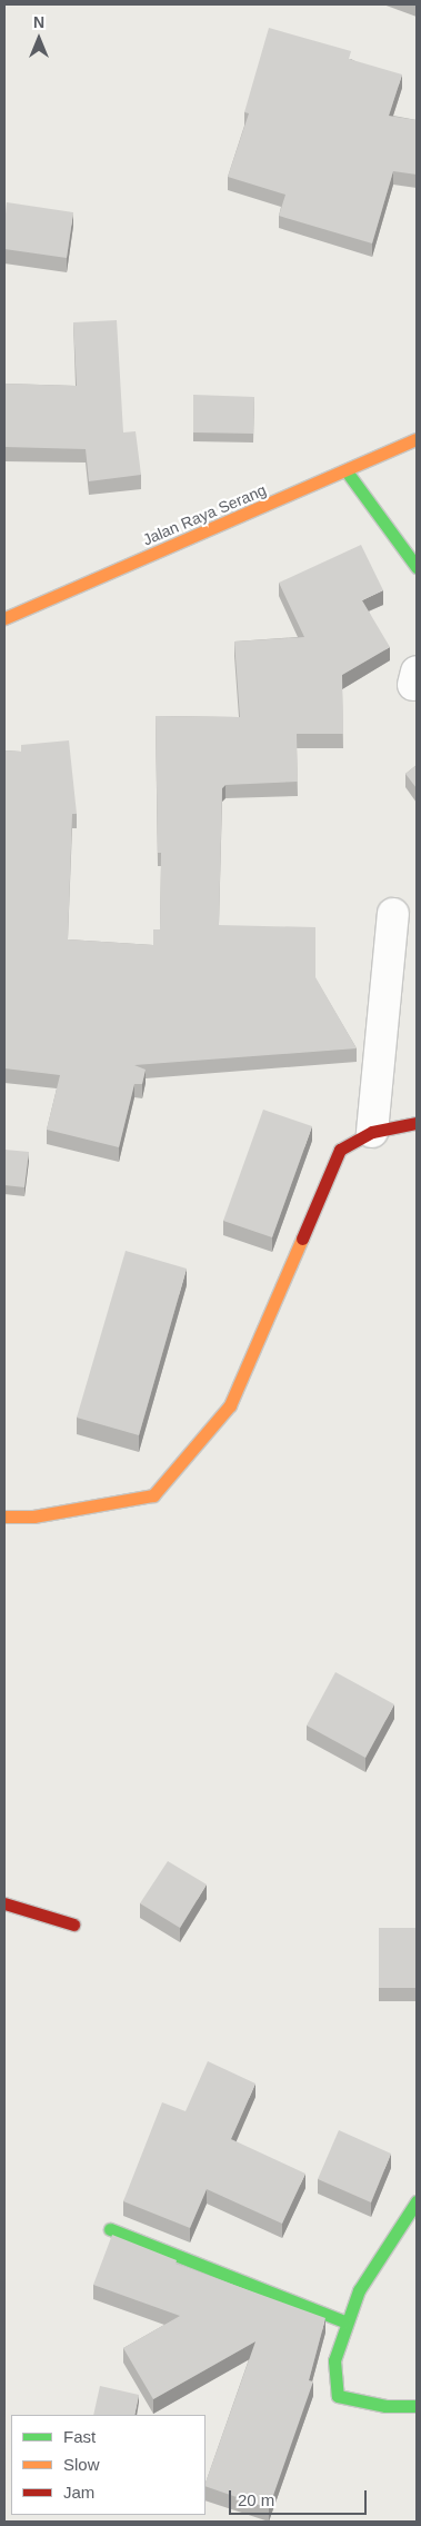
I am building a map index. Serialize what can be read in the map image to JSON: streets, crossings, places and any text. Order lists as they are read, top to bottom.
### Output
{
  "streets": {
    "main road": ["Jalan Raya Serang"]
  },
  "legend": ["Fast", "Slow", "Jam"],
  "scale_bar": "20 m",
  "north": "top"
}
